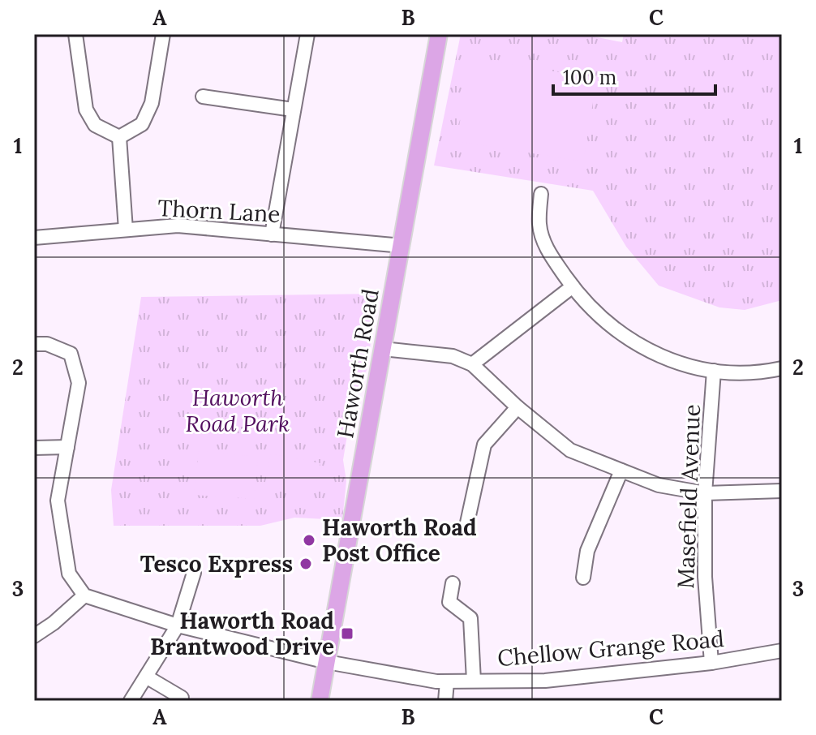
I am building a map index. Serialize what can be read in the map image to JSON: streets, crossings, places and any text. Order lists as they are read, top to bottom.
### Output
{
  "streets": {
    "main road": ["Haworth Road"],
    "street": ["Thorn Lane", "Masefield Avenue", "Chellow Grange Road"]
  },
  "crossings": [
    ["Thorn Lane", "Haworth Road"],
    ["Haworth Road", "Chellow Grange Road"],
    ["Masefield Avenue", "Chellow Grange Road"]
  ],
  "parks": ["Haworth Road Park"],
  "places": {
    "other": ["Haworth Road Post Office", "Tesco Express"],
    "transit": ["Haworth Road Brantwood Drive"]
  },
  "scale_bar": "100 m",
  "grid": {
    "columns": ["A", "B", "C"],
    "rows": ["1", "2", "3"]
  }
}
